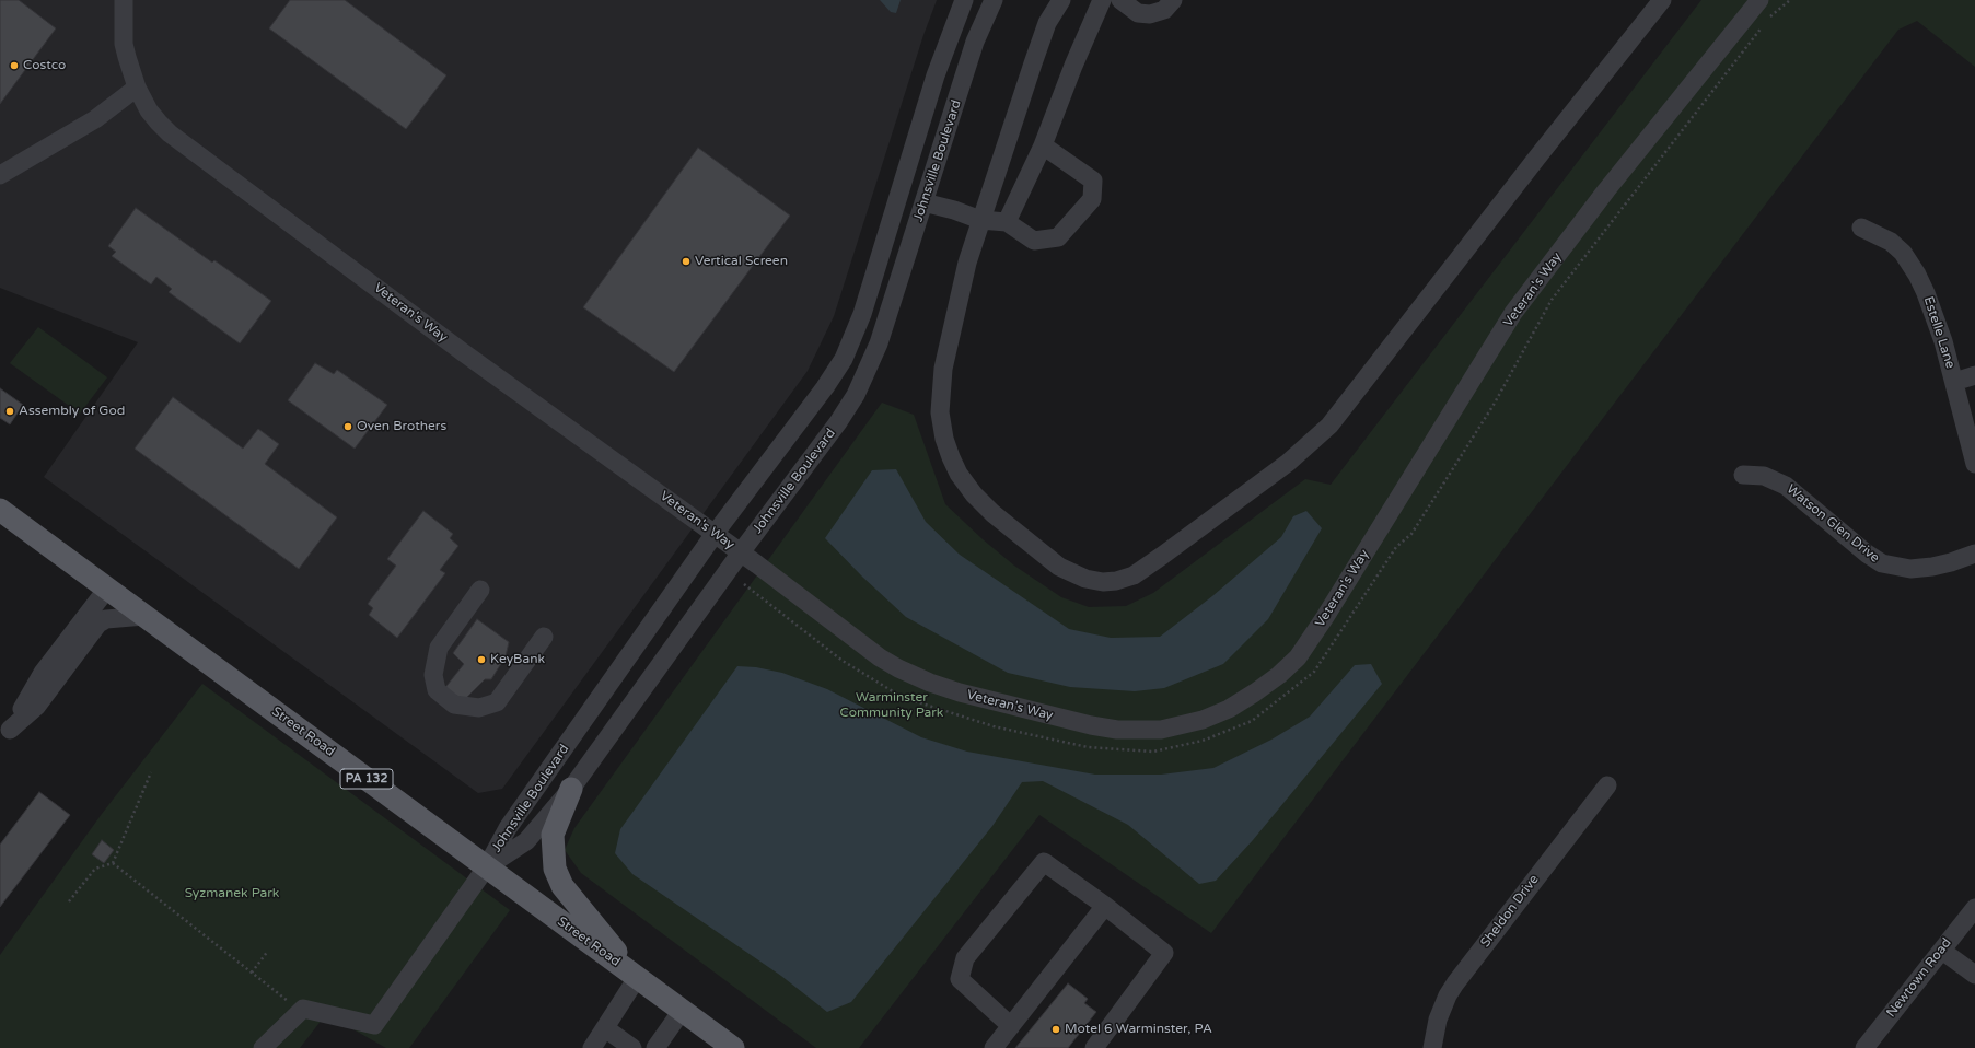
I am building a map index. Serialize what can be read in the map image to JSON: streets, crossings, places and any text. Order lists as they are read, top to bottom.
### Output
{
  "streets": {
    "main road": ["Street Road", "PA 132"],
    "street": [
      "Johnsville Boulevard",
      "Veteran's Way",
      "Estelle Lane",
      "Watson Glen Drive",
      "Sheldon Drive",
      "Newtown Road"
    ]
  },
  "crossings": [
    ["Johnsville Boulevard", "Veteran's Way"],
    ["Johnsville Boulevard", "Street Road"]
  ],
  "parks": ["Warminster Community Park", "Syzmanek Park"],
  "places": [
    "Costco",
    "Vertical Screen",
    "Assembly of God",
    "Oven Brothers",
    "KeyBank",
    "Motel 6 Warminster, PA"
  ]
}
